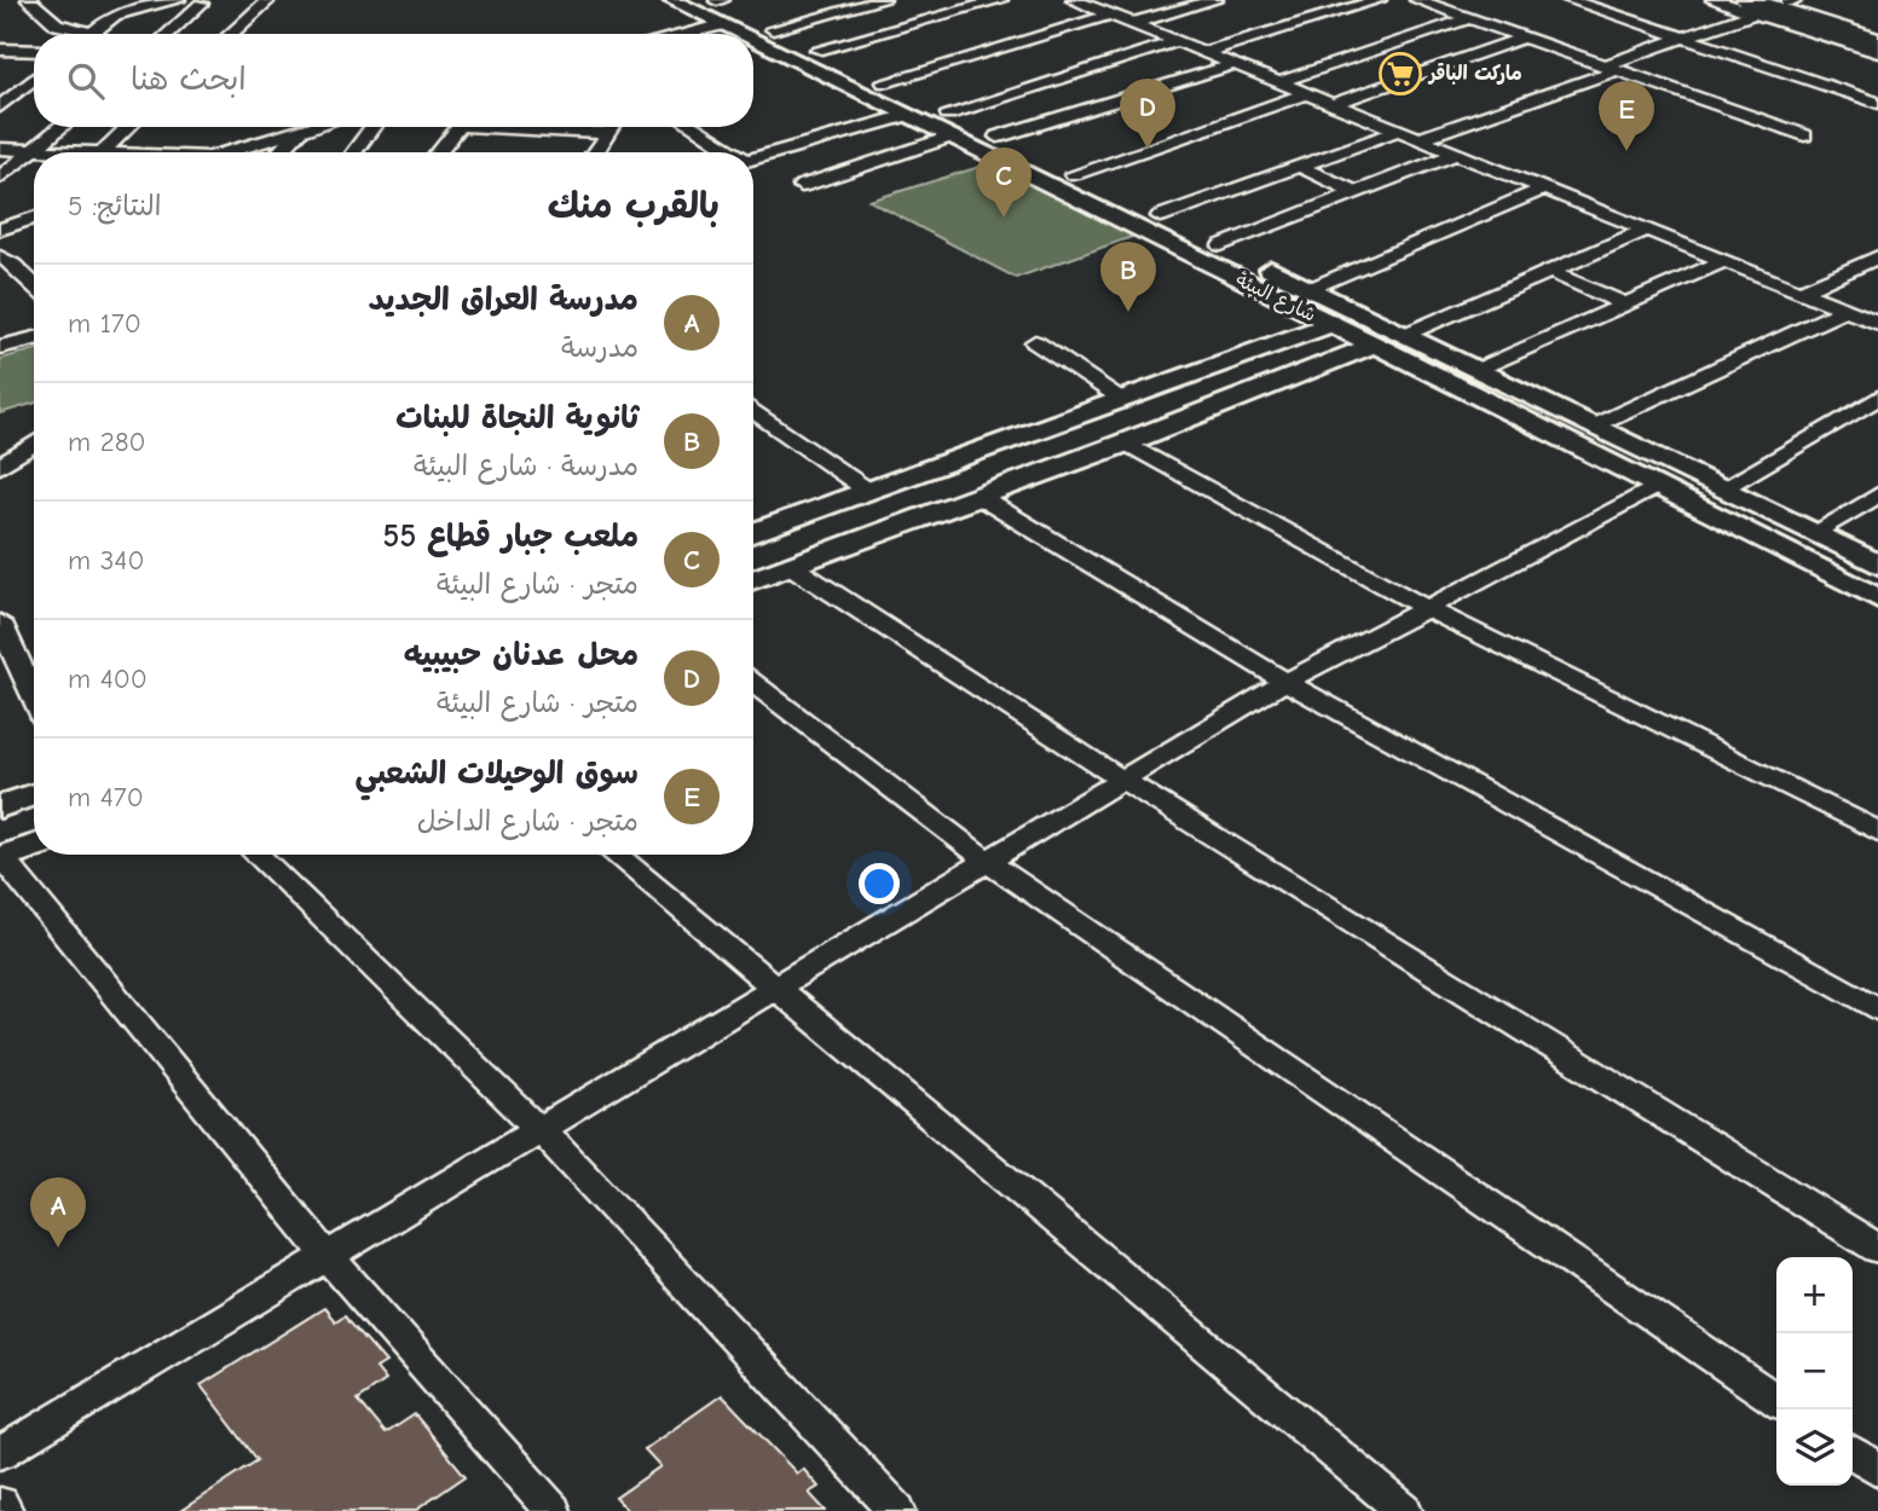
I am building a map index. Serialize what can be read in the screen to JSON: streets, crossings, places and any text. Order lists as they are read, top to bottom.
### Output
{
  "streets": {
    "street": ["شارع البيئة"]
  },
  "places": {
    "supermarket": ["ماركت الباقر"]
  },
  "page": {
    "search": "ابحث هنا",
    "pins": [
      "D",
      "E",
      "C",
      "B",
      "A"
    ],
    "heading": ["بالقرب منك", "النتائج: 5"],
    "list": [
      {
        "mark": "A",
        "name": "مدرسة العراق الجديد",
        "note": "مدرسة",
        "value": "170 m"
      },
      {
        "mark": "B",
        "name": "ثانوية النجاة للبنات",
        "note": "مدرسة · شارع البيئة",
        "value": "280 m"
      },
      {
        "mark": "C",
        "name": "ملعب جبار قطاع 55",
        "note": "متجر · شارع البيئة",
        "value": "340 m"
      },
      {
        "mark": "D",
        "name": "محل عدنان حبيبيه",
        "note": "متجر · شارع البيئة",
        "value": "400 m"
      },
      {
        "mark": "E",
        "name": "سوق الوحيلات الشعبي",
        "note": "متجر · شارع الداخل",
        "value": "470 m"
      }
    ],
    "map_buttons": ["+", "−"]
  }
}
